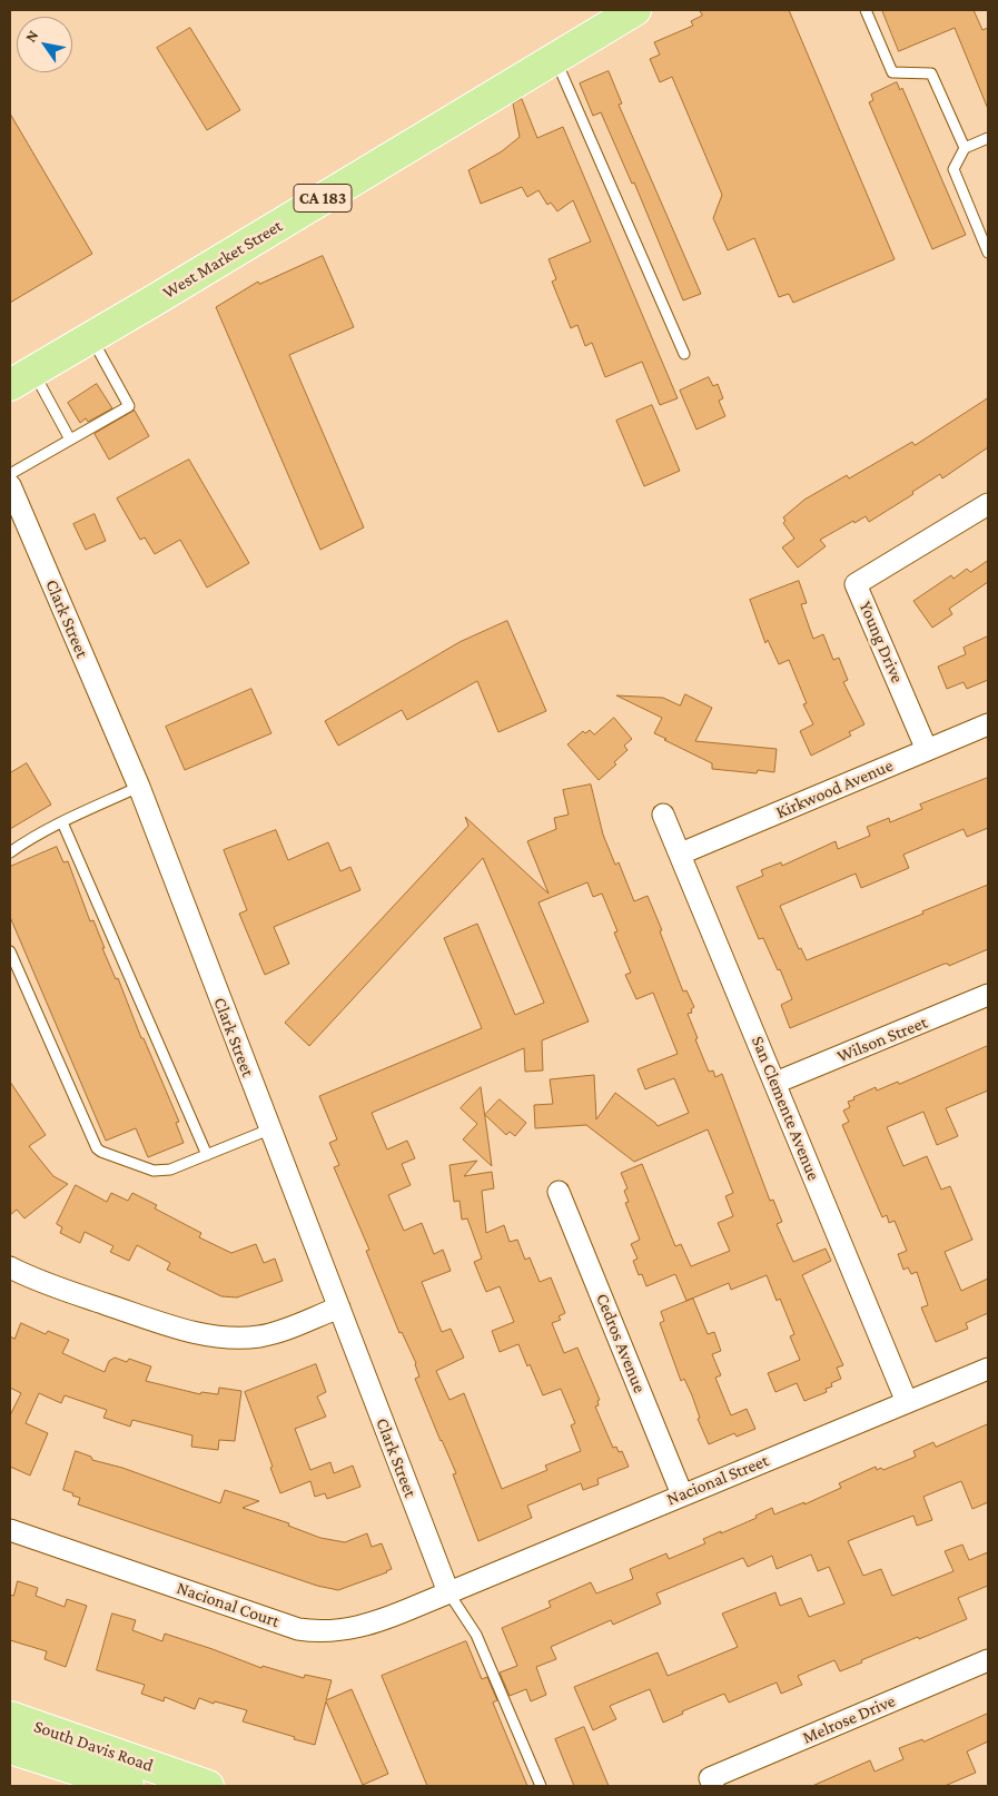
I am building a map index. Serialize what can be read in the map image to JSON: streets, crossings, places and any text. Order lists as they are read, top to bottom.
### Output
{
  "streets": {
    "main road": ["CA 183", "West Market Street", "South Davis Road"],
    "street": [
      "Clark Street",
      "Young Drive",
      "Kirkwood Avenue",
      "Wilson Street",
      "San Clemente Avenue",
      "Cedros Avenue",
      "Nacional Street",
      "Nacional Court",
      "Melrose Drive"
    ]
  },
  "crossings": [
    ["Clark Street", "Nacional Street"],
    ["Clark Street", "Nacional Court"],
    ["Young Drive", "Kirkwood Avenue"],
    ["Kirkwood Avenue", "San Clemente Avenue"],
    ["Wilson Street", "San Clemente Avenue"],
    ["San Clemente Avenue", "Nacional Street"],
    ["Cedros Avenue", "Nacional Street"],
    ["Nacional Street", "Nacional Court"]
  ],
  "north": "top left"
}
